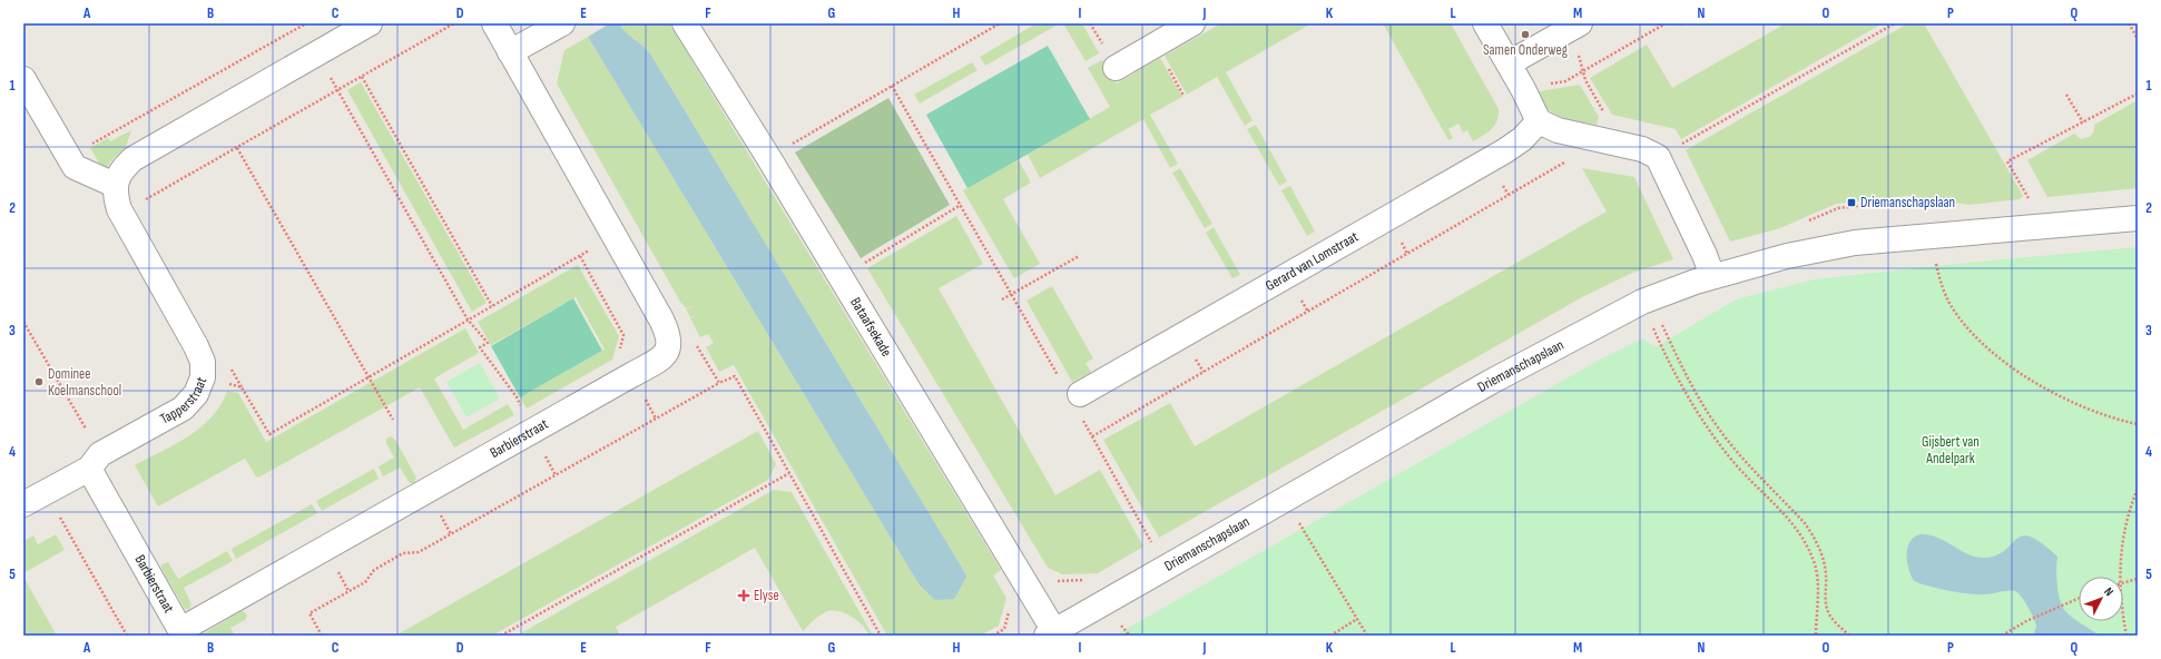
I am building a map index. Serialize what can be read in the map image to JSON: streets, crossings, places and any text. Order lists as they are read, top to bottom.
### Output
{
  "streets": {
    "street": [
      "Gerard van Lomstraat",
      "Bataafsekade",
      "Driemanschapslaan",
      "Tapperstraat",
      "Barbierstraat"
    ]
  },
  "crossings": [
    ["Bataafsekade", "Driemanschapslaan"],
    ["Tapperstraat", "Barbierstraat"]
  ],
  "parks": ["Gijsbert van Andelpark"],
  "places": {
    "other": ["Samen Onderweg", "Dominee Koelmanschool"],
    "transit": ["Driemanschapslaan"],
    "health": ["Elyse"]
  },
  "north": "top right",
  "grid": {
    "columns": [
      "A",
      "B",
      "C",
      "D",
      "E",
      "F",
      "G",
      "H",
      "I",
      "J",
      "K",
      "L",
      "M",
      "N",
      "O",
      "P",
      "Q"
    ],
    "rows": [
      "1",
      "2",
      "3",
      "4",
      "5"
    ]
  }
}
